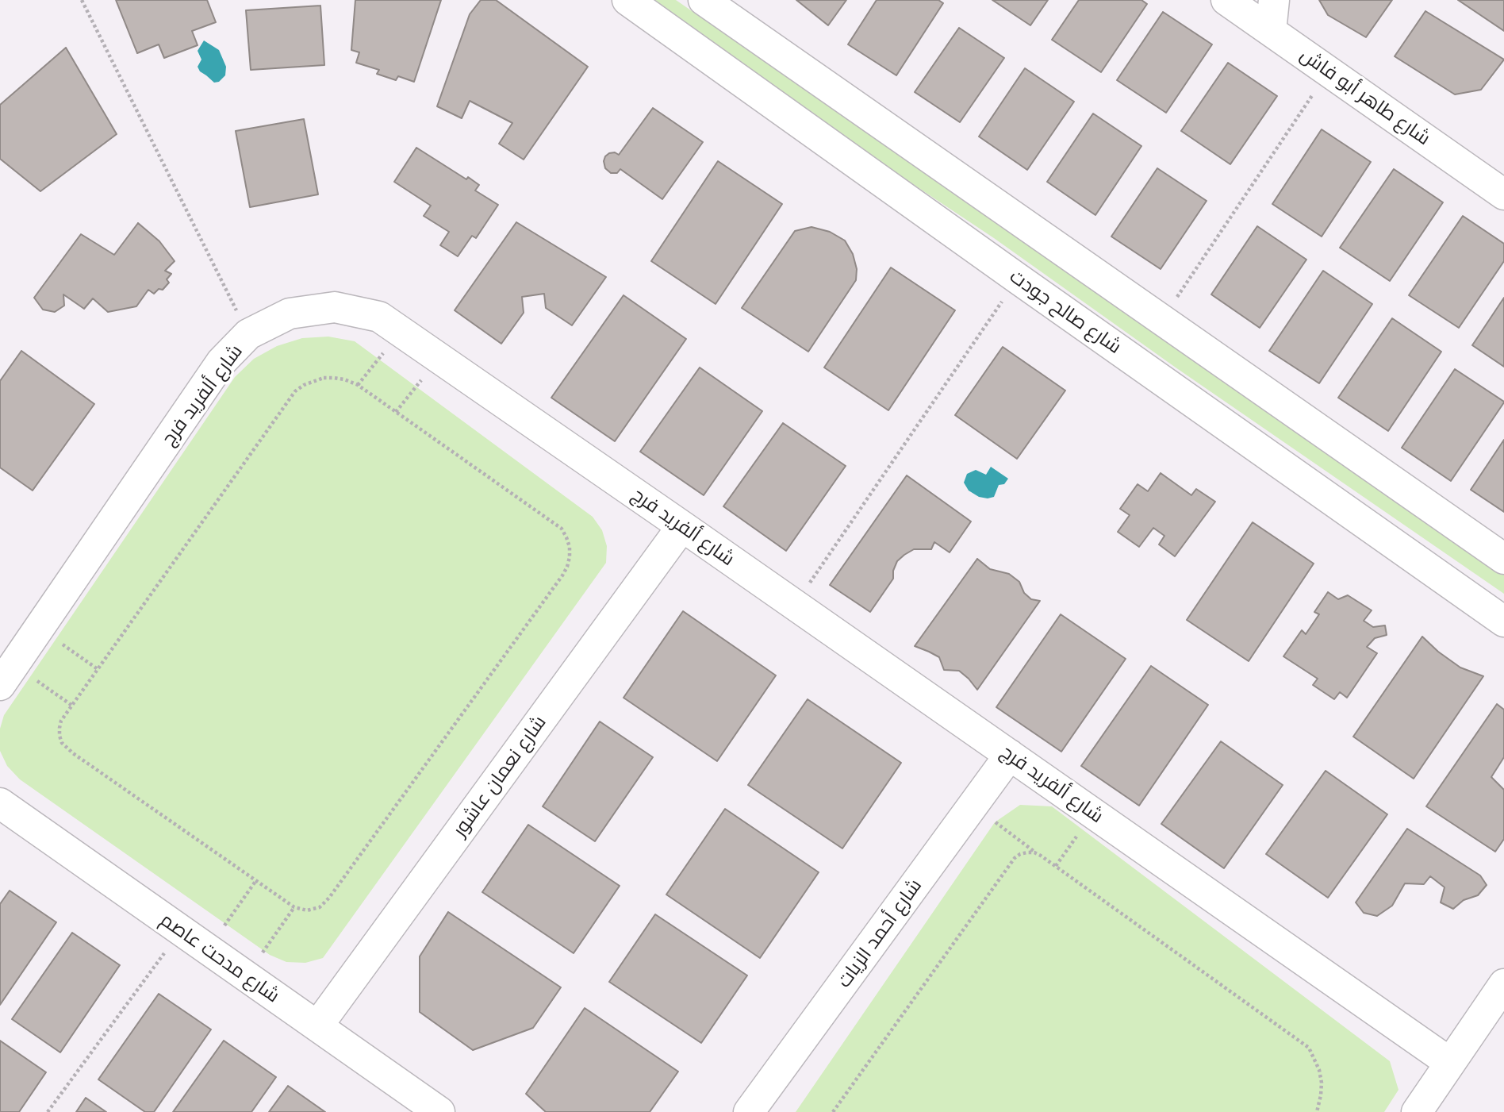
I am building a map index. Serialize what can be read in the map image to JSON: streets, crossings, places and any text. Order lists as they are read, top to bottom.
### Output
{
  "streets": {
    "street": [
      "شارع طاهر أبو فاش",
      "شارع صالح جودت",
      "شارع ألفريد فرج",
      "شارع نعمان عاشور",
      "شارع أحمد الزيات",
      "شارع مدحت عاصم"
    ]
  },
  "crossings": [
    ["شارع ألفريد فرج", "شارع نعمان عاشور"],
    ["شارع ألفريد فرج", "شارع أحمد الزيات"],
    ["شارع نعمان عاشور", "شارع مدحت عاصم"]
  ]
}
